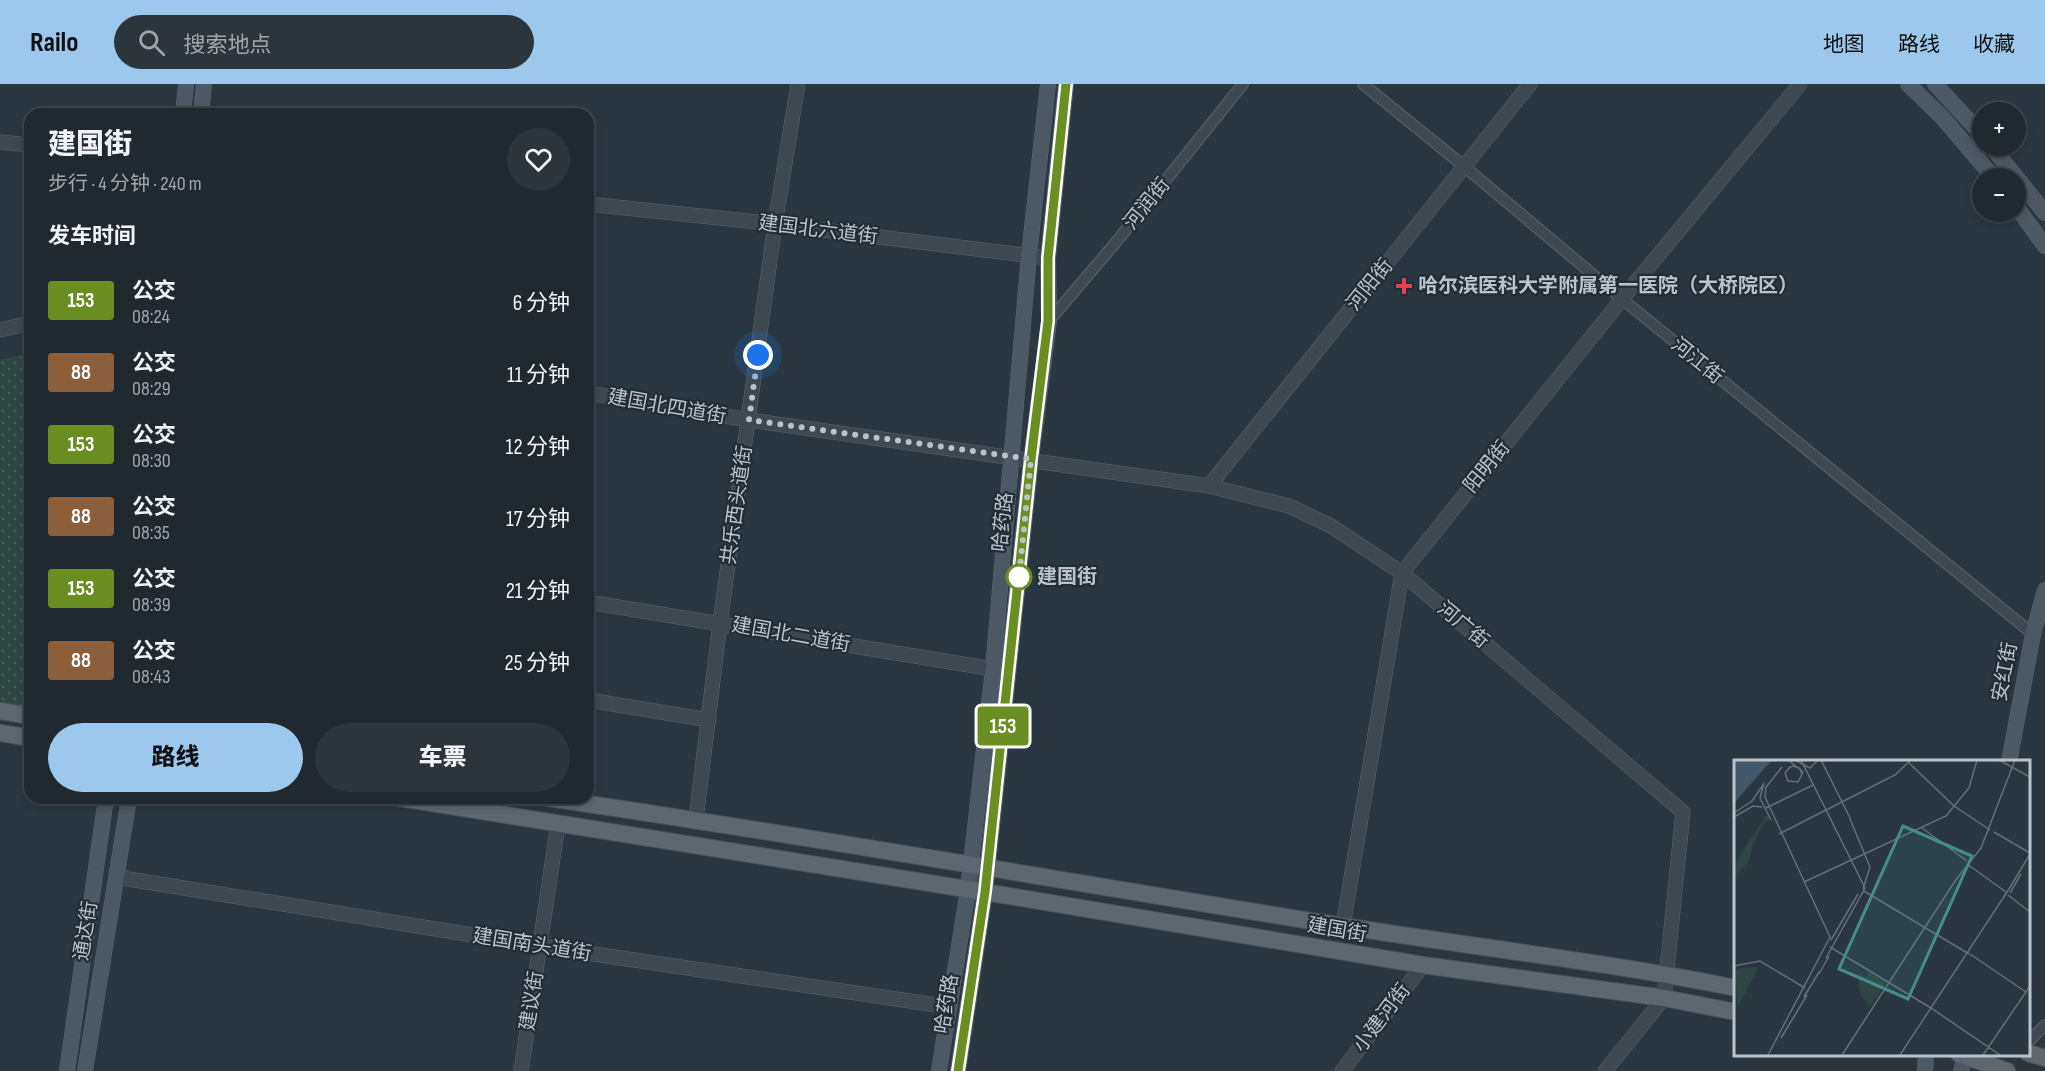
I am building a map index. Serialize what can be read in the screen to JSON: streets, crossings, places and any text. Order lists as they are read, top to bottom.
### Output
{
  "streets": {
    "main road": [
      "哈药路",
      "安红街",
      "建国街",
      "通达街"
    ],
    "street": [
      "河润街",
      "建国北六道街",
      "河阳街",
      "河江街",
      "建国北四道街",
      "阳明街",
      "共乐西头道街",
      "河广街",
      "建国北二道街",
      "建国南头道街",
      "建议街",
      "小建河街"
    ]
  },
  "crossings": [
    ["河润街", "哈药路"],
    ["建国北六道街", "共乐西头道街"],
    ["建国北六道街", "哈药路"],
    ["河阳街", "河江街"],
    ["河阳街", "河广街"],
    ["河江街", "阳明街"],
    ["河江街", "安红街"],
    ["建国北四道街", "共乐西头道街"],
    ["建国北四道街", "哈药路"],
    ["建国北四道街", "河广街"],
    ["阳明街", "河广街"],
    ["阳明街", "建国街"],
    ["共乐西头道街", "建国北二道街"],
    ["共乐西头道街", "建国街"],
    ["哈药路", "河广街"],
    ["哈药路", "建国北二道街"],
    ["哈药路", "建国街"],
    ["哈药路", "建国南头道街"],
    ["河广街", "建国街"],
    ["建国街", "建议街"],
    ["建国街", "小建河街"],
    ["通达街", "建国南头道街"],
    ["建国南头道街", "建议街"]
  ],
  "places": {
    "health": ["哈尔滨医科大学附属第一医院（大桥院区）"],
    "other": ["建国街"]
  },
  "lines": ["bus line 153"],
  "page": {
    "header": "Railo",
    "search": "搜索地点",
    "nav": ["地图", "路线", "收藏"],
    "on_map": "153",
    "map_buttons": ["+", "−"],
    "heading": [
      ["建国街", "步行 · 4 分钟 · 240 m"],
      "发车时间"
    ],
    "list": [
      {
        "mark": "153",
        "name": "公交",
        "note": "08:24",
        "value": "6 分钟"
      },
      {
        "mark": "88",
        "name": "公交",
        "note": "08:29",
        "value": "11 分钟"
      },
      {
        "mark": "153",
        "name": "公交",
        "note": "08:30",
        "value": "12 分钟"
      },
      {
        "mark": "88",
        "name": "公交",
        "note": "08:35",
        "value": "17 分钟"
      },
      {
        "mark": "153",
        "name": "公交",
        "note": "08:39",
        "value": "21 分钟"
      },
      {
        "mark": "88",
        "name": "公交",
        "note": "08:43",
        "value": "25 分钟"
      }
    ],
    "buttons": ["路线", "车票"]
  }
}
